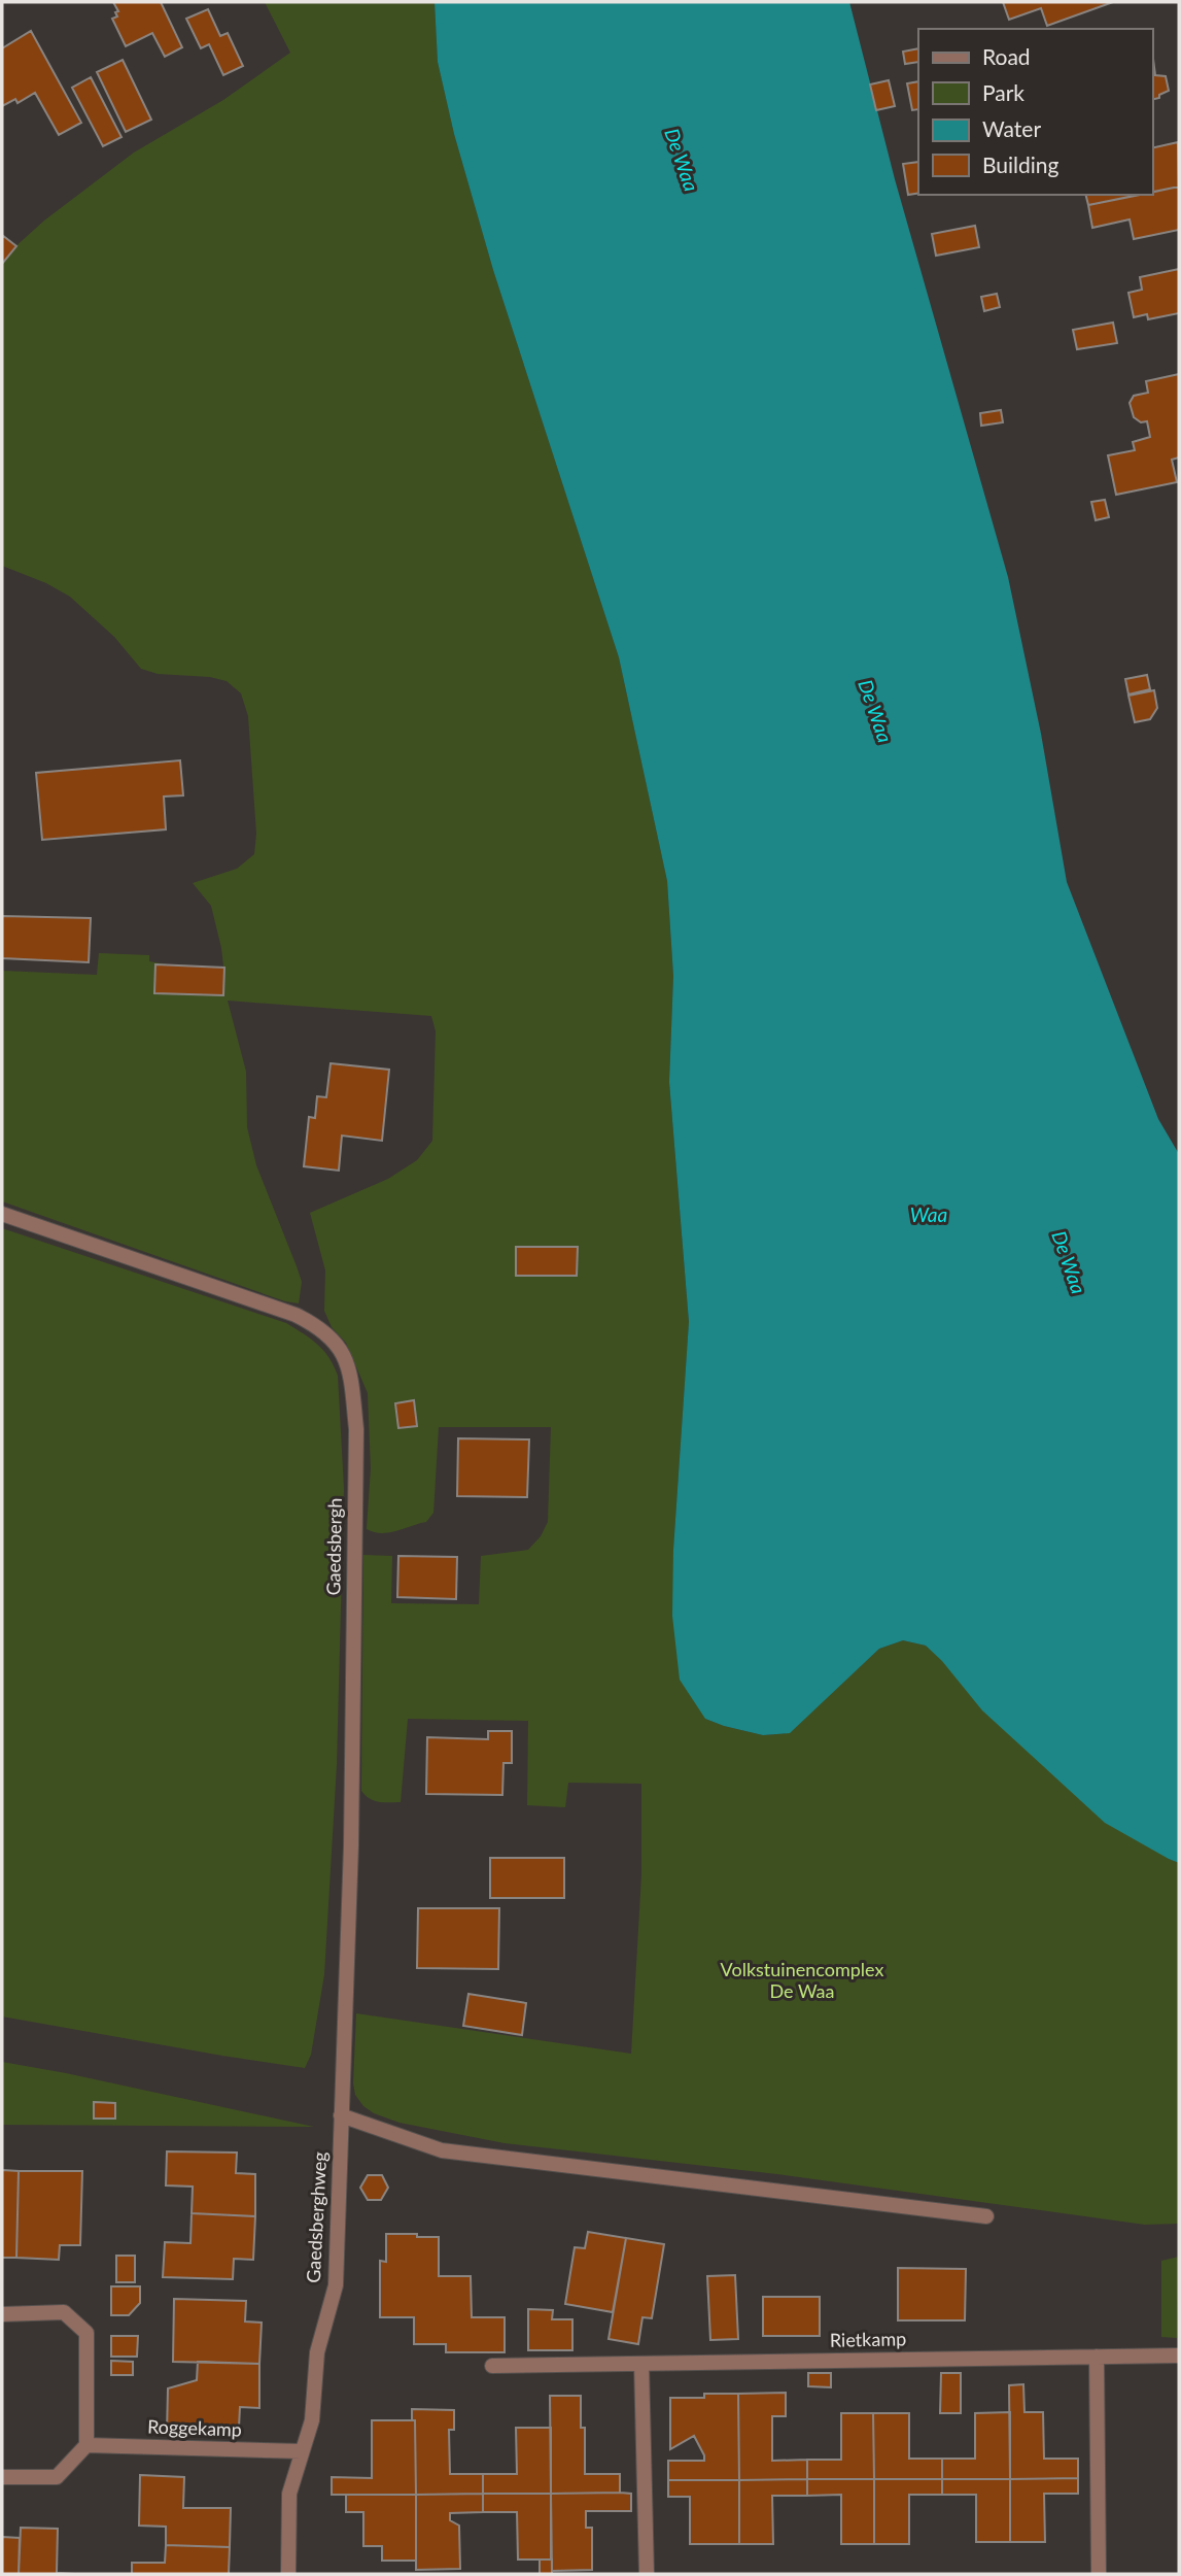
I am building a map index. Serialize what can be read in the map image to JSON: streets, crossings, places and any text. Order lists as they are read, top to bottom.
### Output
{
  "streets": {
    "street": [
      "Gaedsbergh",
      "Gaedsberghweg",
      "Rietkamp",
      "Roggekamp"
    ]
  },
  "crossings": [
    ["Gaedsbergh", "Gaedsberghweg"],
    ["Gaedsberghweg", "Roggekamp"]
  ],
  "water": ["De Waa", "Waa"],
  "parks": ["Volkstuinencomplex De Waa"],
  "legend": [
    "Road",
    "Park",
    "Water",
    "Building"
  ]
}
